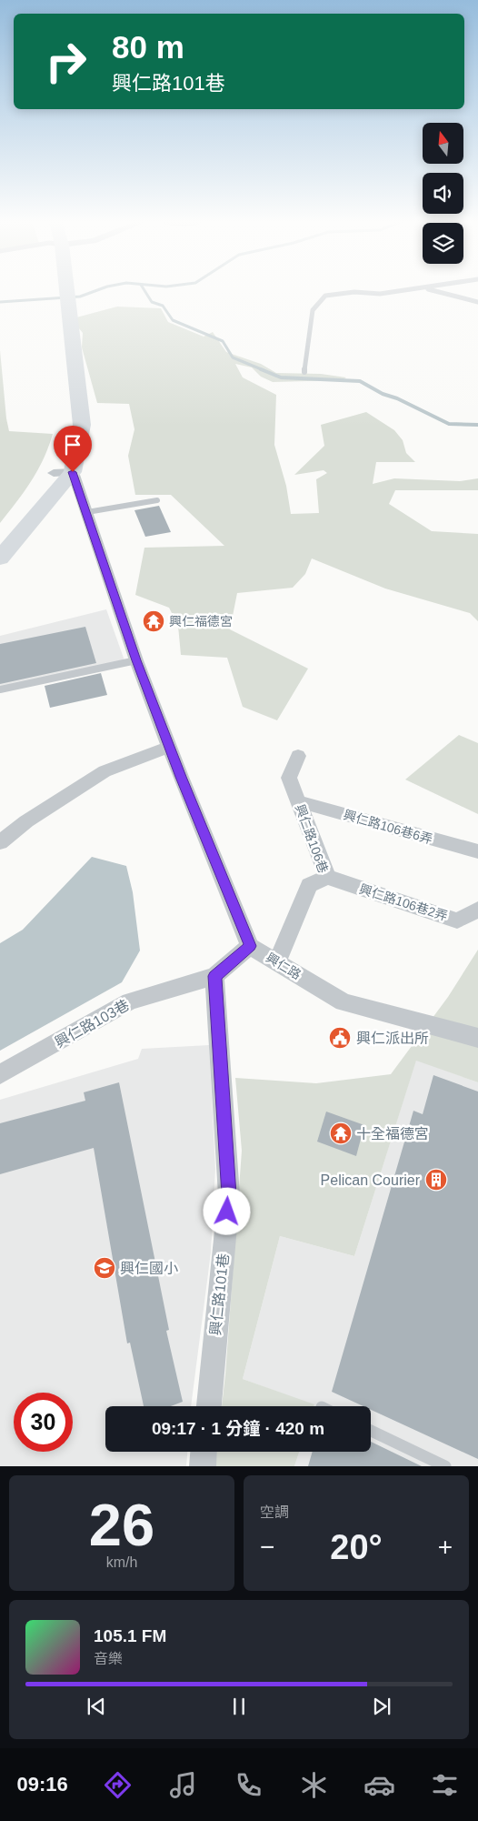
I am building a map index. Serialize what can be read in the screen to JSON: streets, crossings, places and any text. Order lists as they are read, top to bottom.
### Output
{
  "streets": {
    "street": [
      "興仁路106巷6弄",
      "興仁路106巷",
      "興仁路106巷2弄",
      "興仁路",
      "興仁路103巷",
      "興仁路101巷"
    ]
  },
  "crossings": [
    ["興仁路106巷6弄", "興仁路106巷"],
    ["興仁路106巷", "興仁路106巷2弄"],
    ["興仁路106巷", "興仁路"],
    ["興仁路103巷", "興仁路101巷"]
  ],
  "places": {
    "temple": ["興仁福德宮", "十全福德宮"],
    "public building": ["興仁派出所"],
    "building": ["Pelican Courier"],
    "school or university": ["興仁國小"]
  },
  "north": "top",
  "page": {
    "turn": ["80 m", "興仁路101巷"],
    "limit": "30",
    "trip": "09:17 · 1 分鐘 · 420 m",
    "tile": [
      ["26", "km/h"],
      "空調"
    ],
    "heat": ["−", "20°", "+"],
    "song": ["105.1 FM", "音樂"],
    "tabs": "09:16"
  }
}
